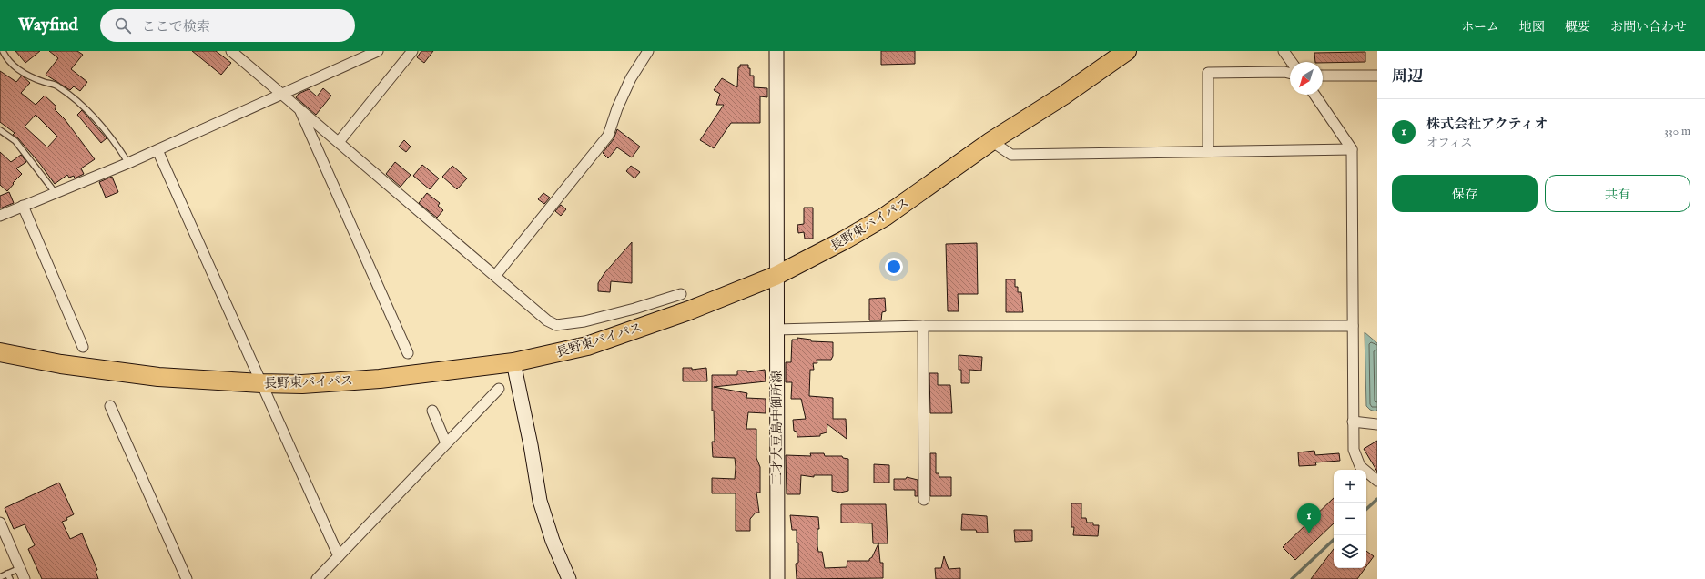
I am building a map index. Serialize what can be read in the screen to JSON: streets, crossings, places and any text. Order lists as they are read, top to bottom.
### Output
{
  "streets": {
    "highway": ["長野東バイパス"],
    "street": ["三才大豆島中御所線"]
  },
  "crossings": [
    ["長野東バイパス", "三才大豆島中御所線"]
  ],
  "north": "bottom left",
  "page": {
    "header": "Wayfind",
    "search": "ここで検索",
    "nav": [
      "ホーム",
      "地図",
      "概要",
      "お問い合わせ"
    ],
    "heading": "周辺",
    "list": [
      {
        "mark": "1",
        "name": "株式会社アクティオ",
        "note": "オフィス",
        "value": "330 m"
      }
    ],
    "buttons": ["保存", "共有"],
    "map_buttons": ["+", "−"],
    "pins": "1"
  }
}
